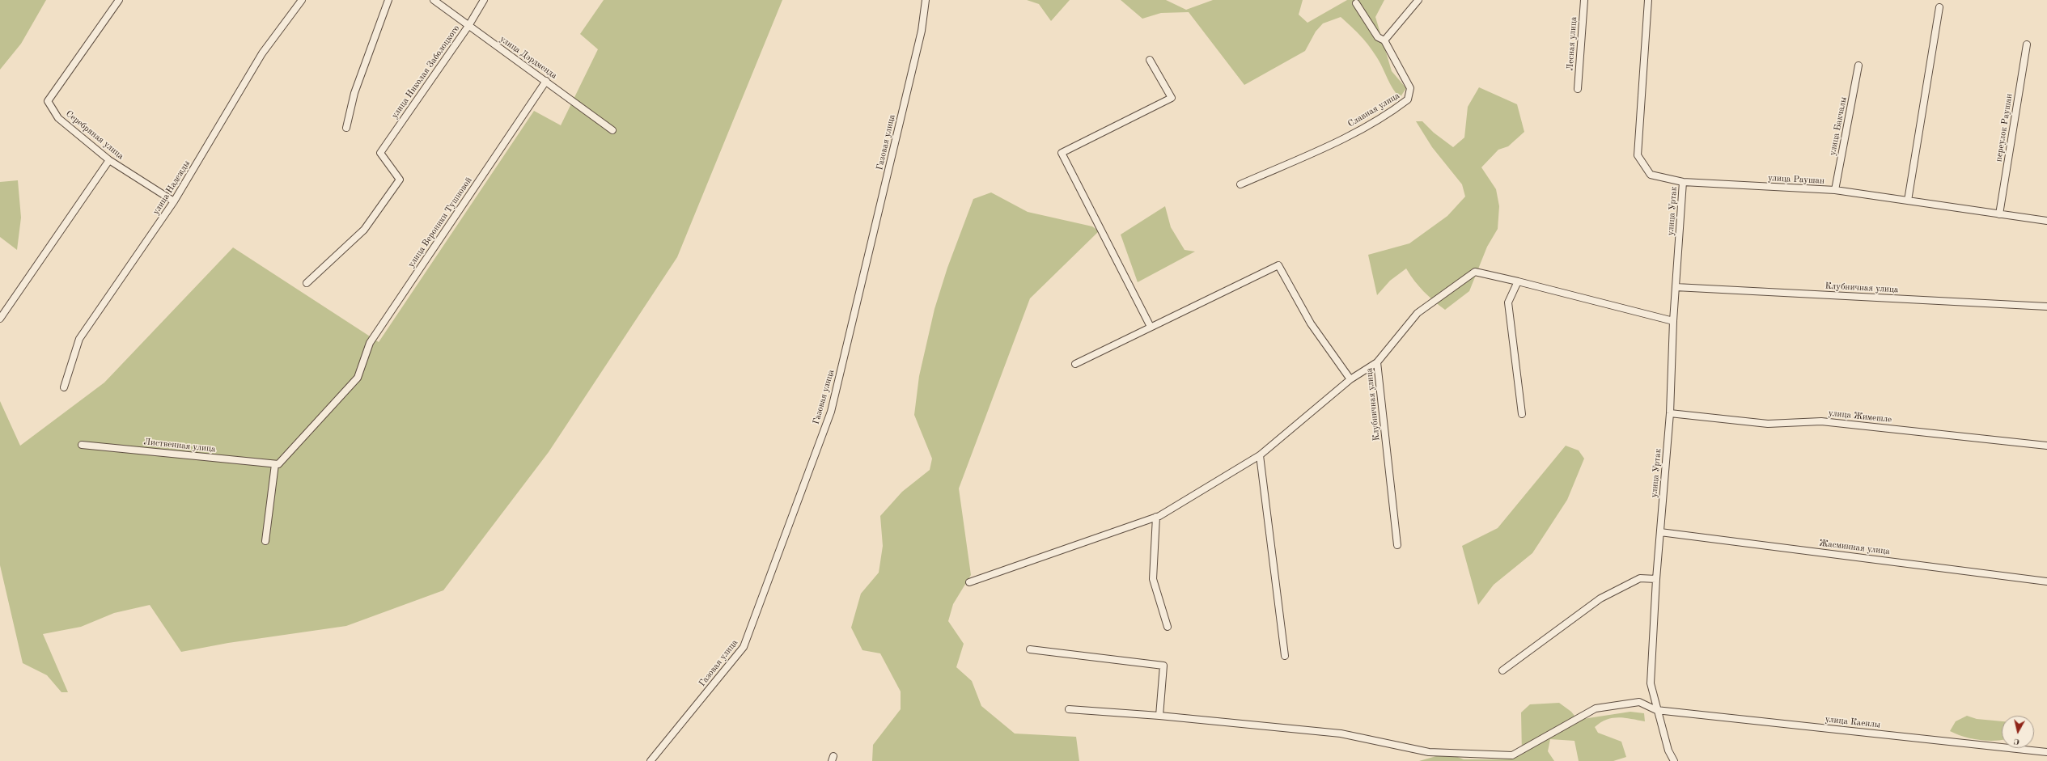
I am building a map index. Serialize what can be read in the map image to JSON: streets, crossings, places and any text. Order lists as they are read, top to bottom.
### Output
{
  "streets": {
    "street": [
      "Лесная улица",
      "улица Дэрдменда",
      "улица Николая Заболоцкого",
      "Славная улица",
      "улица Бакчалы",
      "переулок Раушан",
      "Серебряная улица",
      "Газовая улица",
      "улица Раушан",
      "улица Надежды",
      "улица Уртак",
      "улица Вероники Тушновой",
      "Клубничная улица",
      "улица Жимешле",
      "Лиственная улица",
      "Жасминная улица",
      "улица Каенлы"
    ]
  },
  "crossings": [
    ["улица Дэрдменда", "улица Николая Заболоцкого"],
    ["улица Дэрдменда", "улица Вероники Тушновой"],
    ["улица Бакчалы", "улица Раушан"],
    ["переулок Раушан", "улица Раушан"],
    ["Серебряная улица", "улица Надежды"],
    ["улица Раушан", "улица Уртак"],
    ["улица Уртак", "Клубничная улица"],
    ["улица Уртак", "улица Жимешле"],
    ["улица Уртак", "Жасминная улица"],
    ["улица Уртак", "улица Каенлы"],
    ["улица Вероники Тушновой", "Лиственная улица"]
  ],
  "north": "bottom"
}
